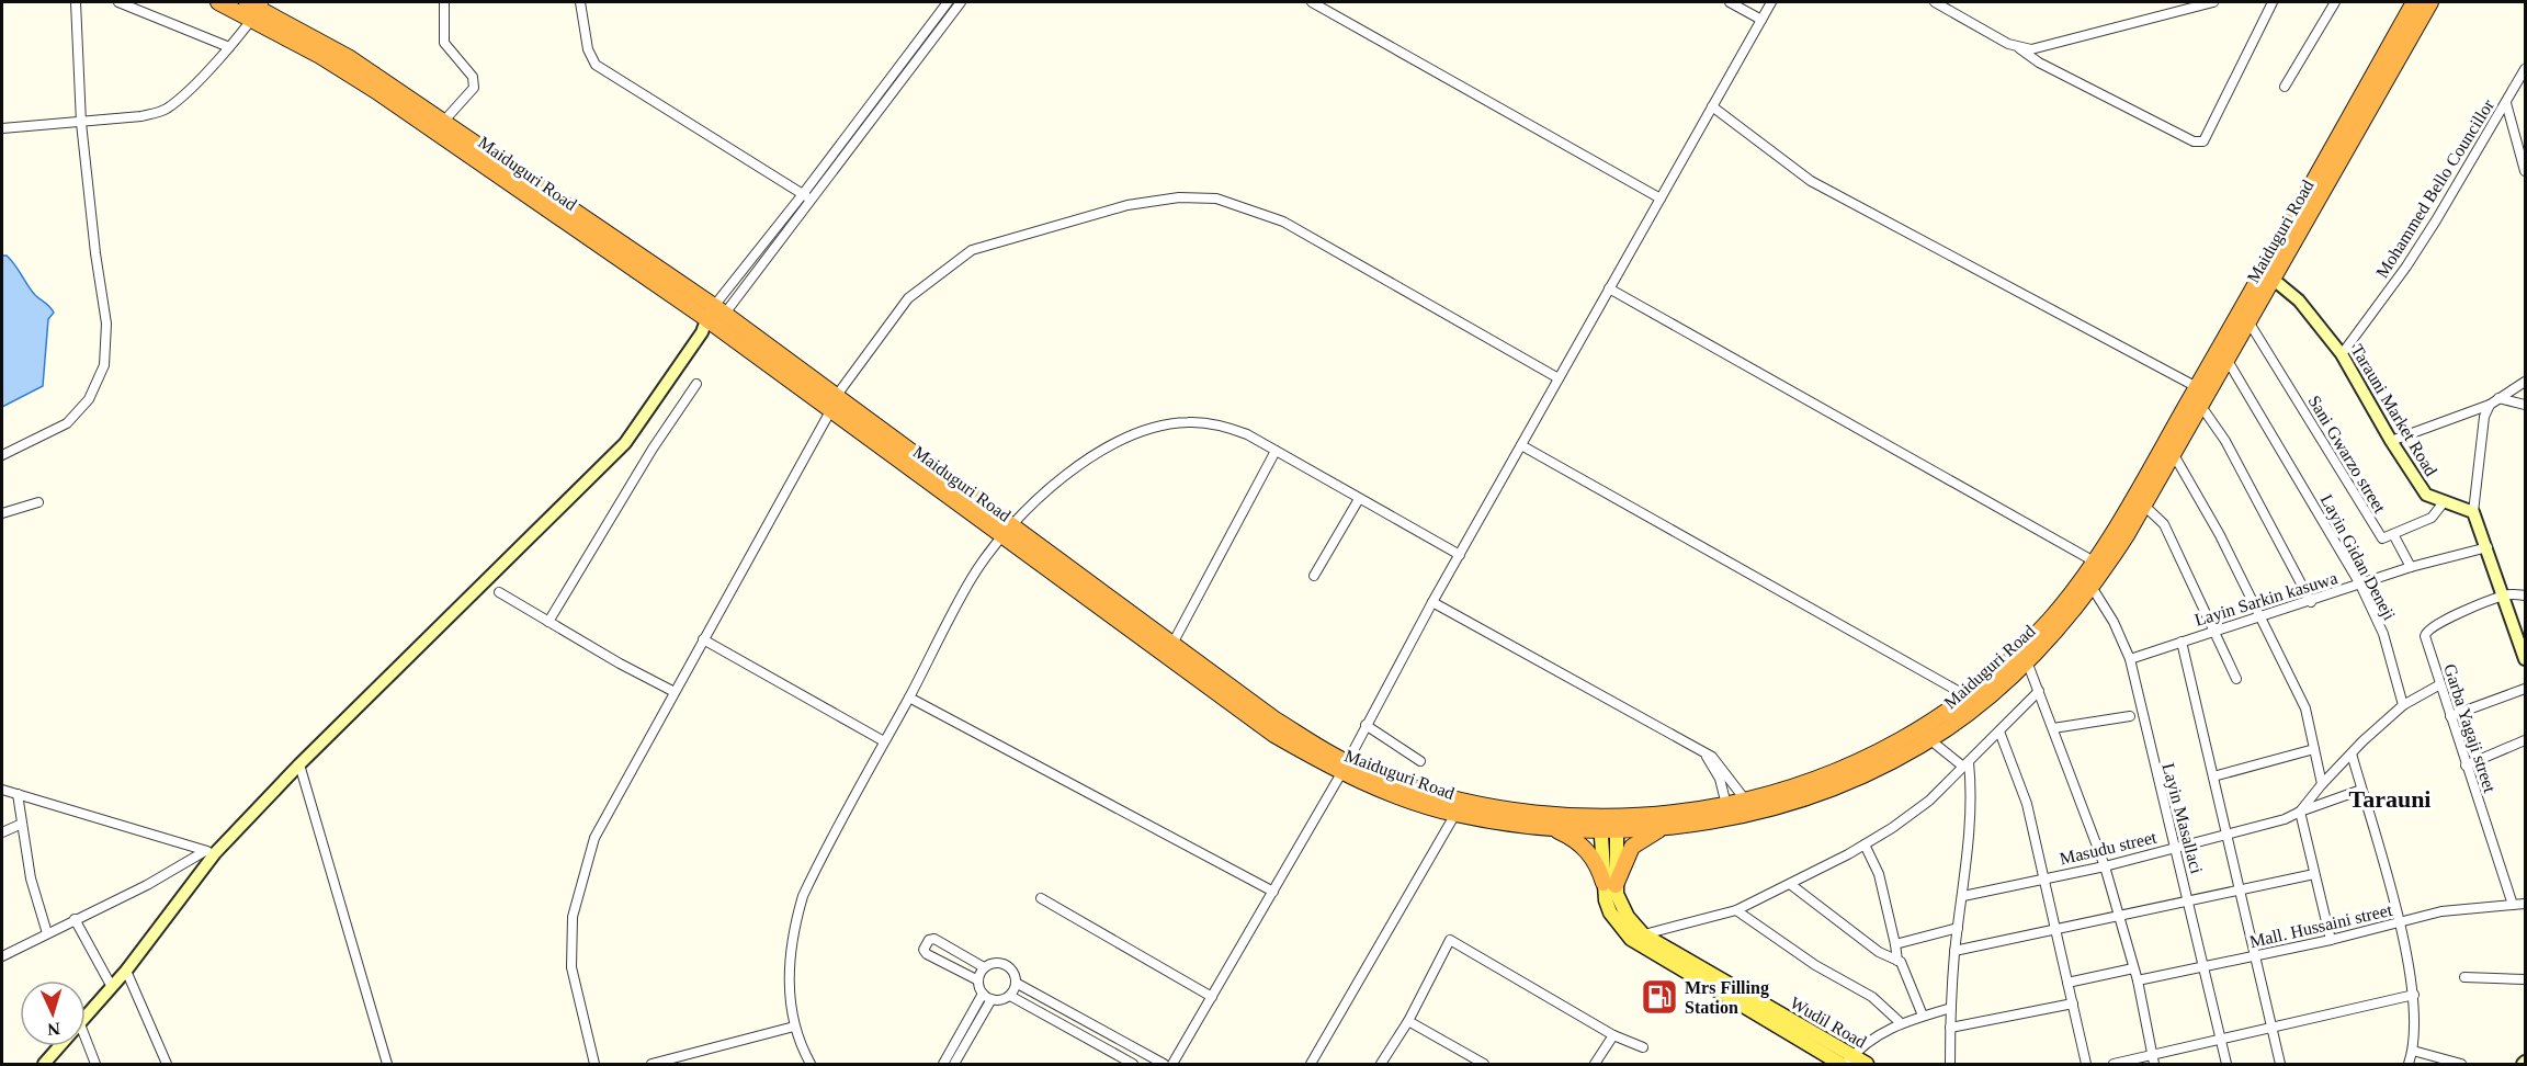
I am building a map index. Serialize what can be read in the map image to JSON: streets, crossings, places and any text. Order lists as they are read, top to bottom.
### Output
{
  "streets": {
    "highway": ["Maiduguri Road"],
    "main road": ["Wudil Road"],
    "street": [
      "Mohammed Bello Councillor",
      "Tarauni Market Road",
      "Sani Gwarzo street",
      "Layin Gidan Deneji",
      "Layin Sarkin kasuwa",
      "Garba Yagaji street",
      "Layin Masallaci",
      "Masudu street",
      "Mall. Hussaini street"
    ]
  },
  "crossings": [
    ["Maiduguri Road", "Tarauni Market Road"],
    ["Maiduguri Road", "Sani Gwarzo street"],
    ["Maiduguri Road", "Layin Gidan Deneji"],
    ["Maiduguri Road", "Layin Masallaci"],
    ["Maiduguri Road", "Wudil Road"],
    ["Mohammed Bello Councillor", "Tarauni Market Road"],
    ["Tarauni Market Road", "Sani Gwarzo street"],
    ["Layin Gidan Deneji", "Layin Sarkin kasuwa"],
    ["Layin Sarkin kasuwa", "Layin Masallaci"],
    ["Garba Yagaji street", "Mall. Hussaini street"],
    ["Layin Masallaci", "Masudu street"],
    ["Layin Masallaci", "Mall. Hussaini street"]
  ],
  "districts": ["Tarauni"],
  "places": {
    "fuel station": ["Mrs Filling Station"]
  },
  "north": "bottom"
}
